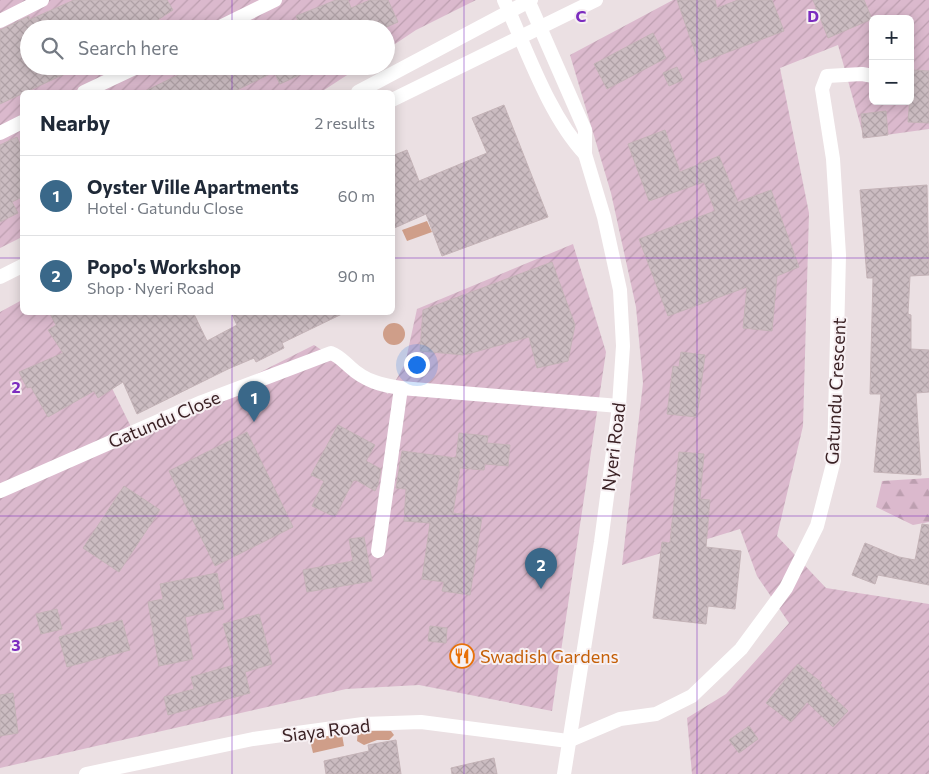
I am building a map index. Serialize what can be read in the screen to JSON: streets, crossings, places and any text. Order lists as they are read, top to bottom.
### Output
{
  "streets": {
    "street": [
      "Gatundu Crescent",
      "Gatundu Close",
      "Nyeri Road",
      "Siaya Road"
    ]
  },
  "crossings": [
    ["Gatundu Crescent", "Nyeri Road"],
    ["Gatundu Crescent", "Siaya Road"],
    ["Gatundu Close", "Nyeri Road"],
    ["Nyeri Road", "Siaya Road"]
  ],
  "places": {
    "restaurant": ["Swadish Gardens"]
  },
  "page": {
    "map_buttons": ["+", "−"],
    "search": "Search here",
    "heading": ["Nearby", "2 results"],
    "list": [
      {
        "mark": "1",
        "name": "Oyster Ville Apartments",
        "note": "Hotel · Gatundu Close",
        "value": "60 m"
      },
      {
        "mark": "2",
        "name": "Popo's Workshop",
        "note": "Shop · Nyeri Road",
        "value": "90 m"
      }
    ],
    "pins": ["1", "2"]
  },
  "grid": {
    "columns": ["C", "D"],
    "rows": ["2", "3"]
  }
}
